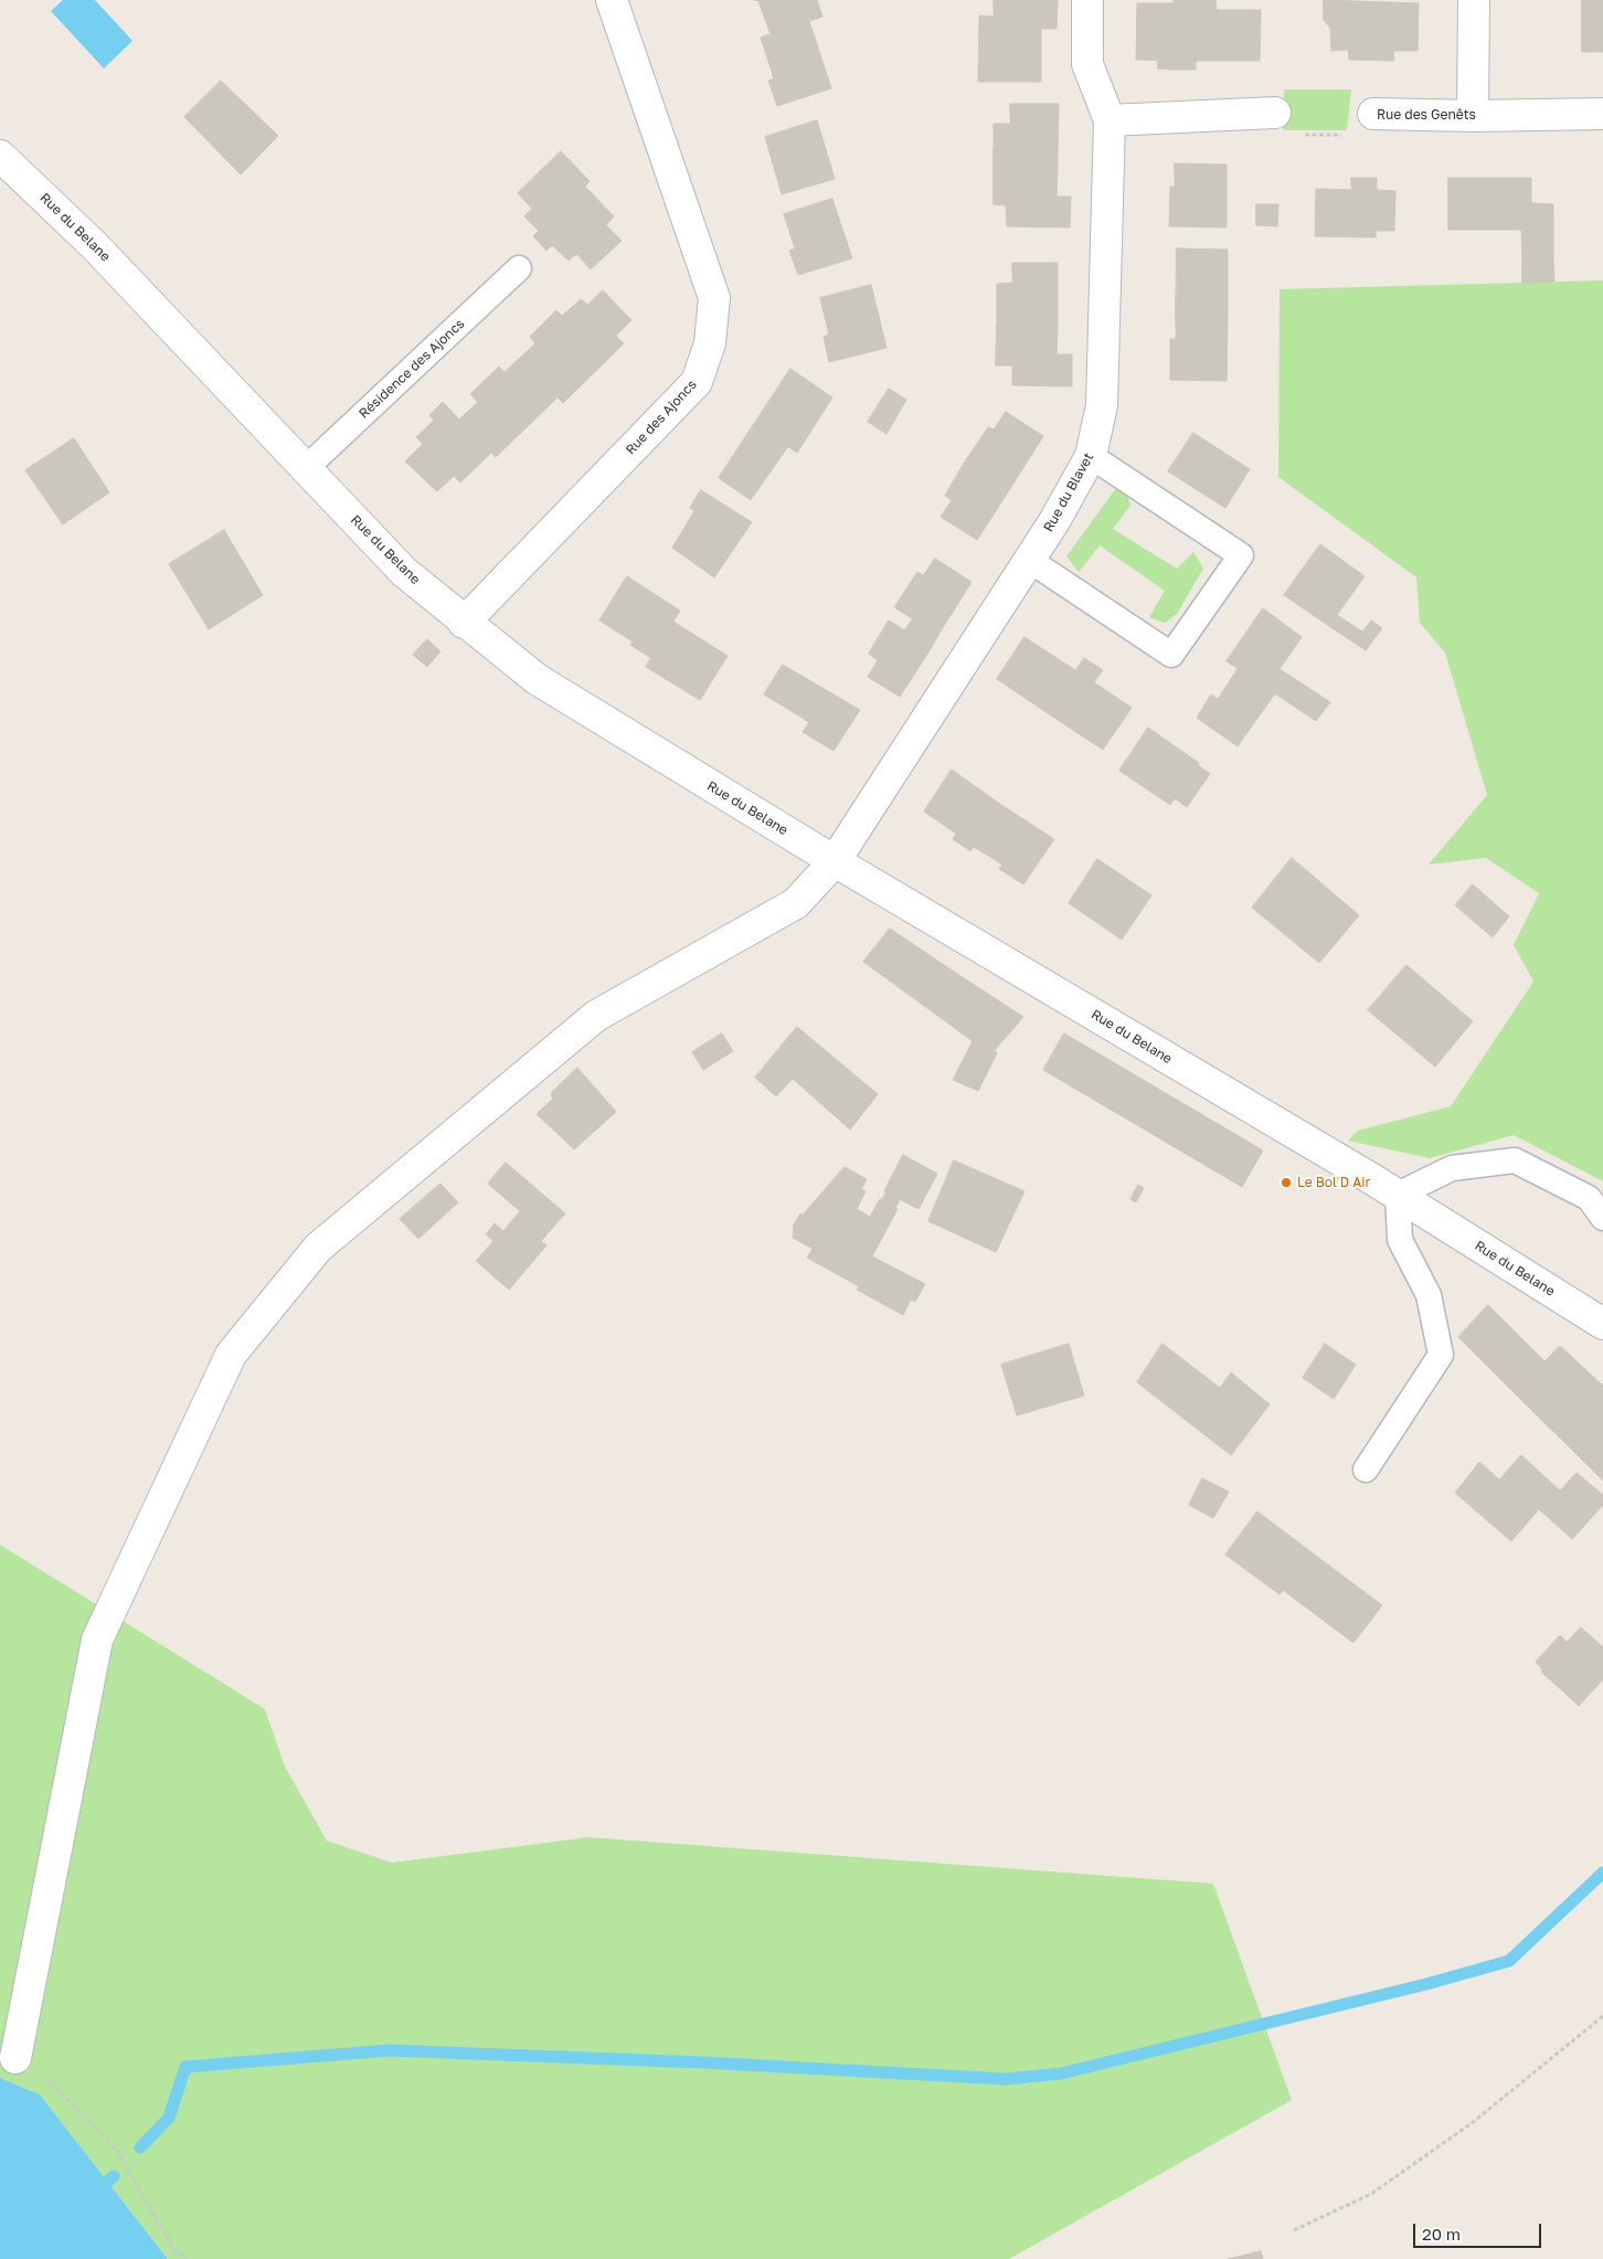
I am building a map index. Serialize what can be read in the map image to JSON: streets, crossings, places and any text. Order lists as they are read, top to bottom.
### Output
{
  "streets": {
    "street": [
      "Rue des Genêts",
      "Rue du Belane",
      "Rue des Ajoncs",
      "Rue du Blavet"
    ],
    "lane": ["Résidence des Ajoncs"]
  },
  "crossings": [
    ["Rue du Belane", "Résidence des Ajoncs"],
    ["Rue du Belane", "Rue des Ajoncs"],
    ["Rue du Belane", "Rue du Blavet"]
  ],
  "places": ["Le Bol D Air"],
  "scale_bar": "20 m"
}
